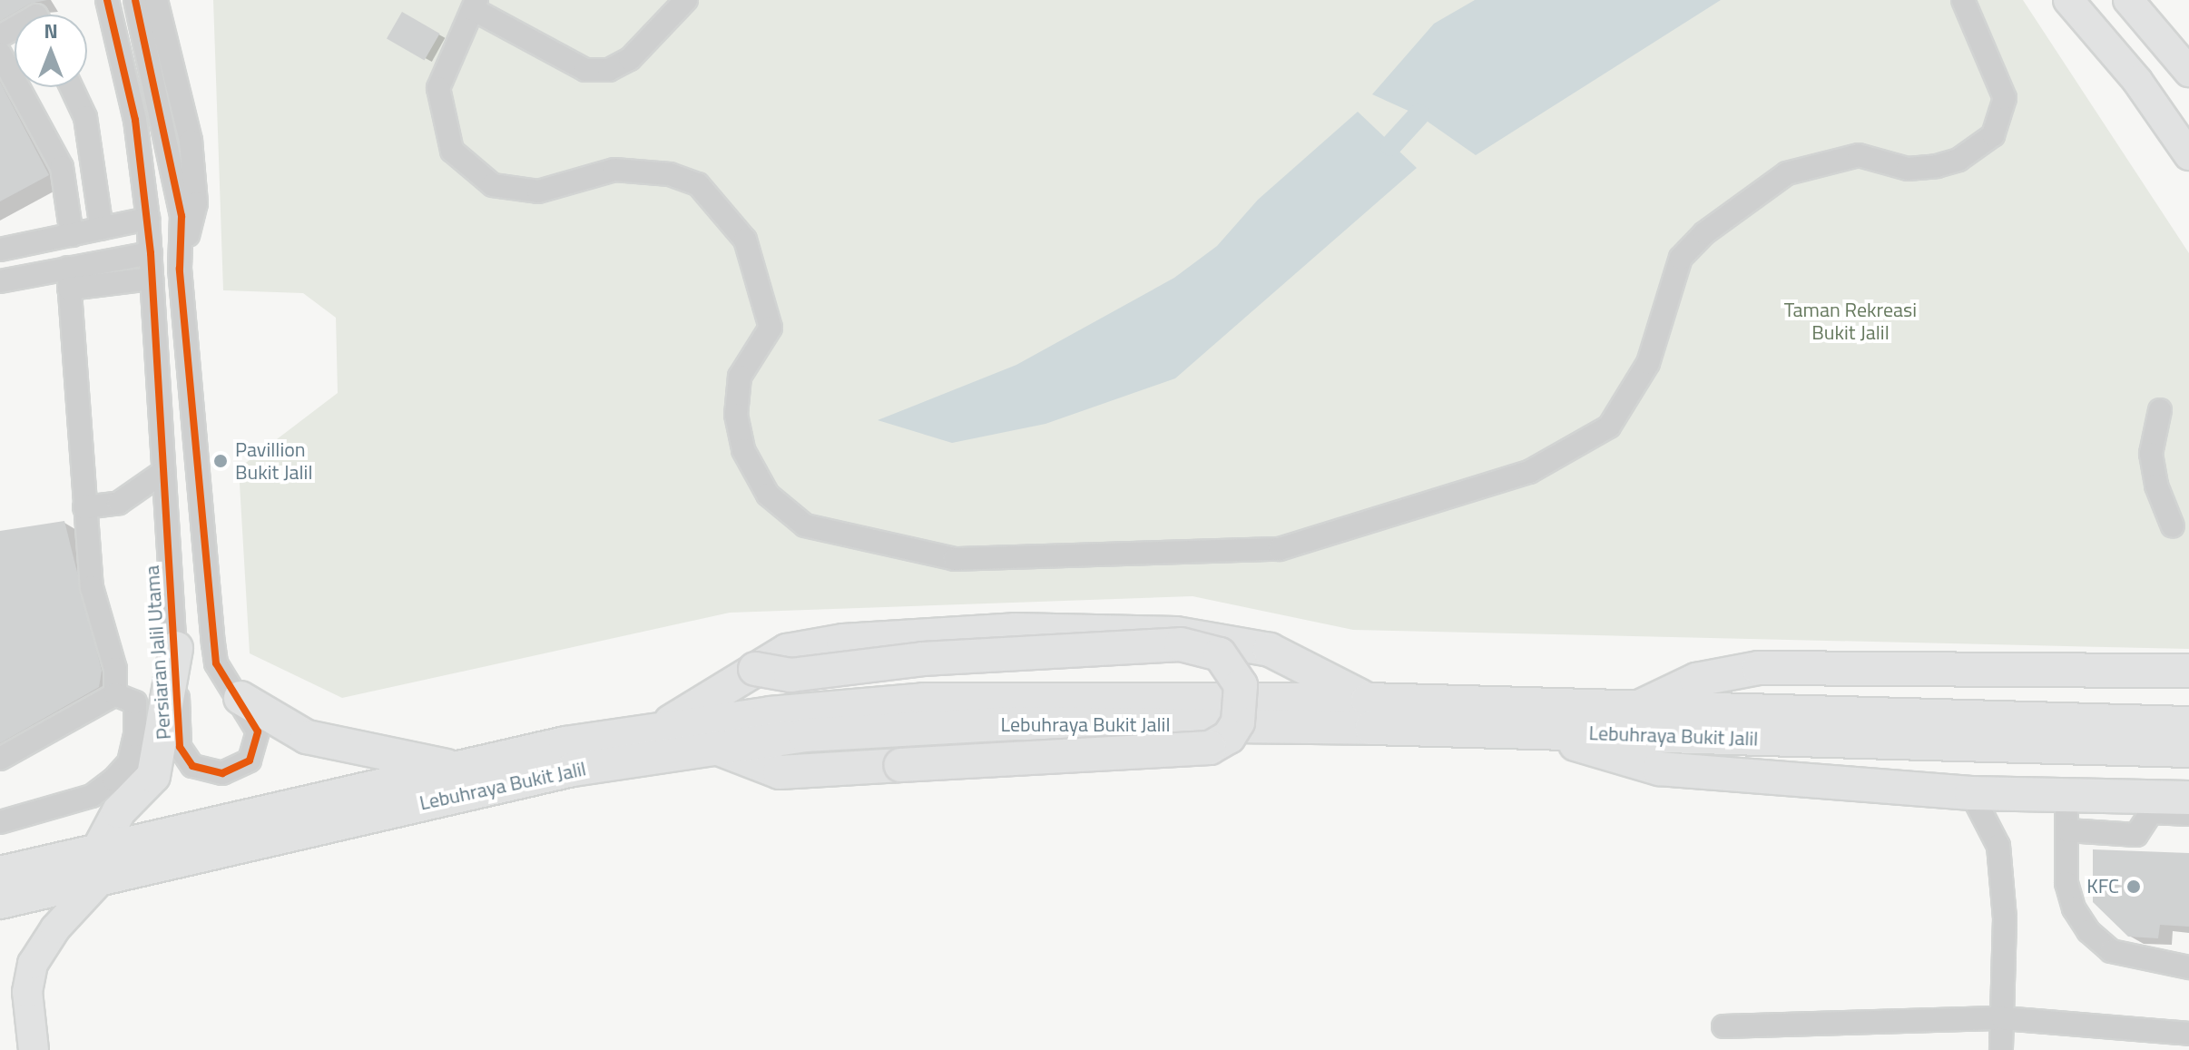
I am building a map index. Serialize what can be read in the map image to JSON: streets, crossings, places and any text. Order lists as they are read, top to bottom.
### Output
{
  "streets": {
    "highway": ["Lebuhraya Bukit Jalil"],
    "street": ["Persiaran Jalil Utama"]
  },
  "parks": ["Taman Rekreasi Bukit Jalil"],
  "places": ["Pavillion Bukit Jalil", "KFC"],
  "north": "top"
}
